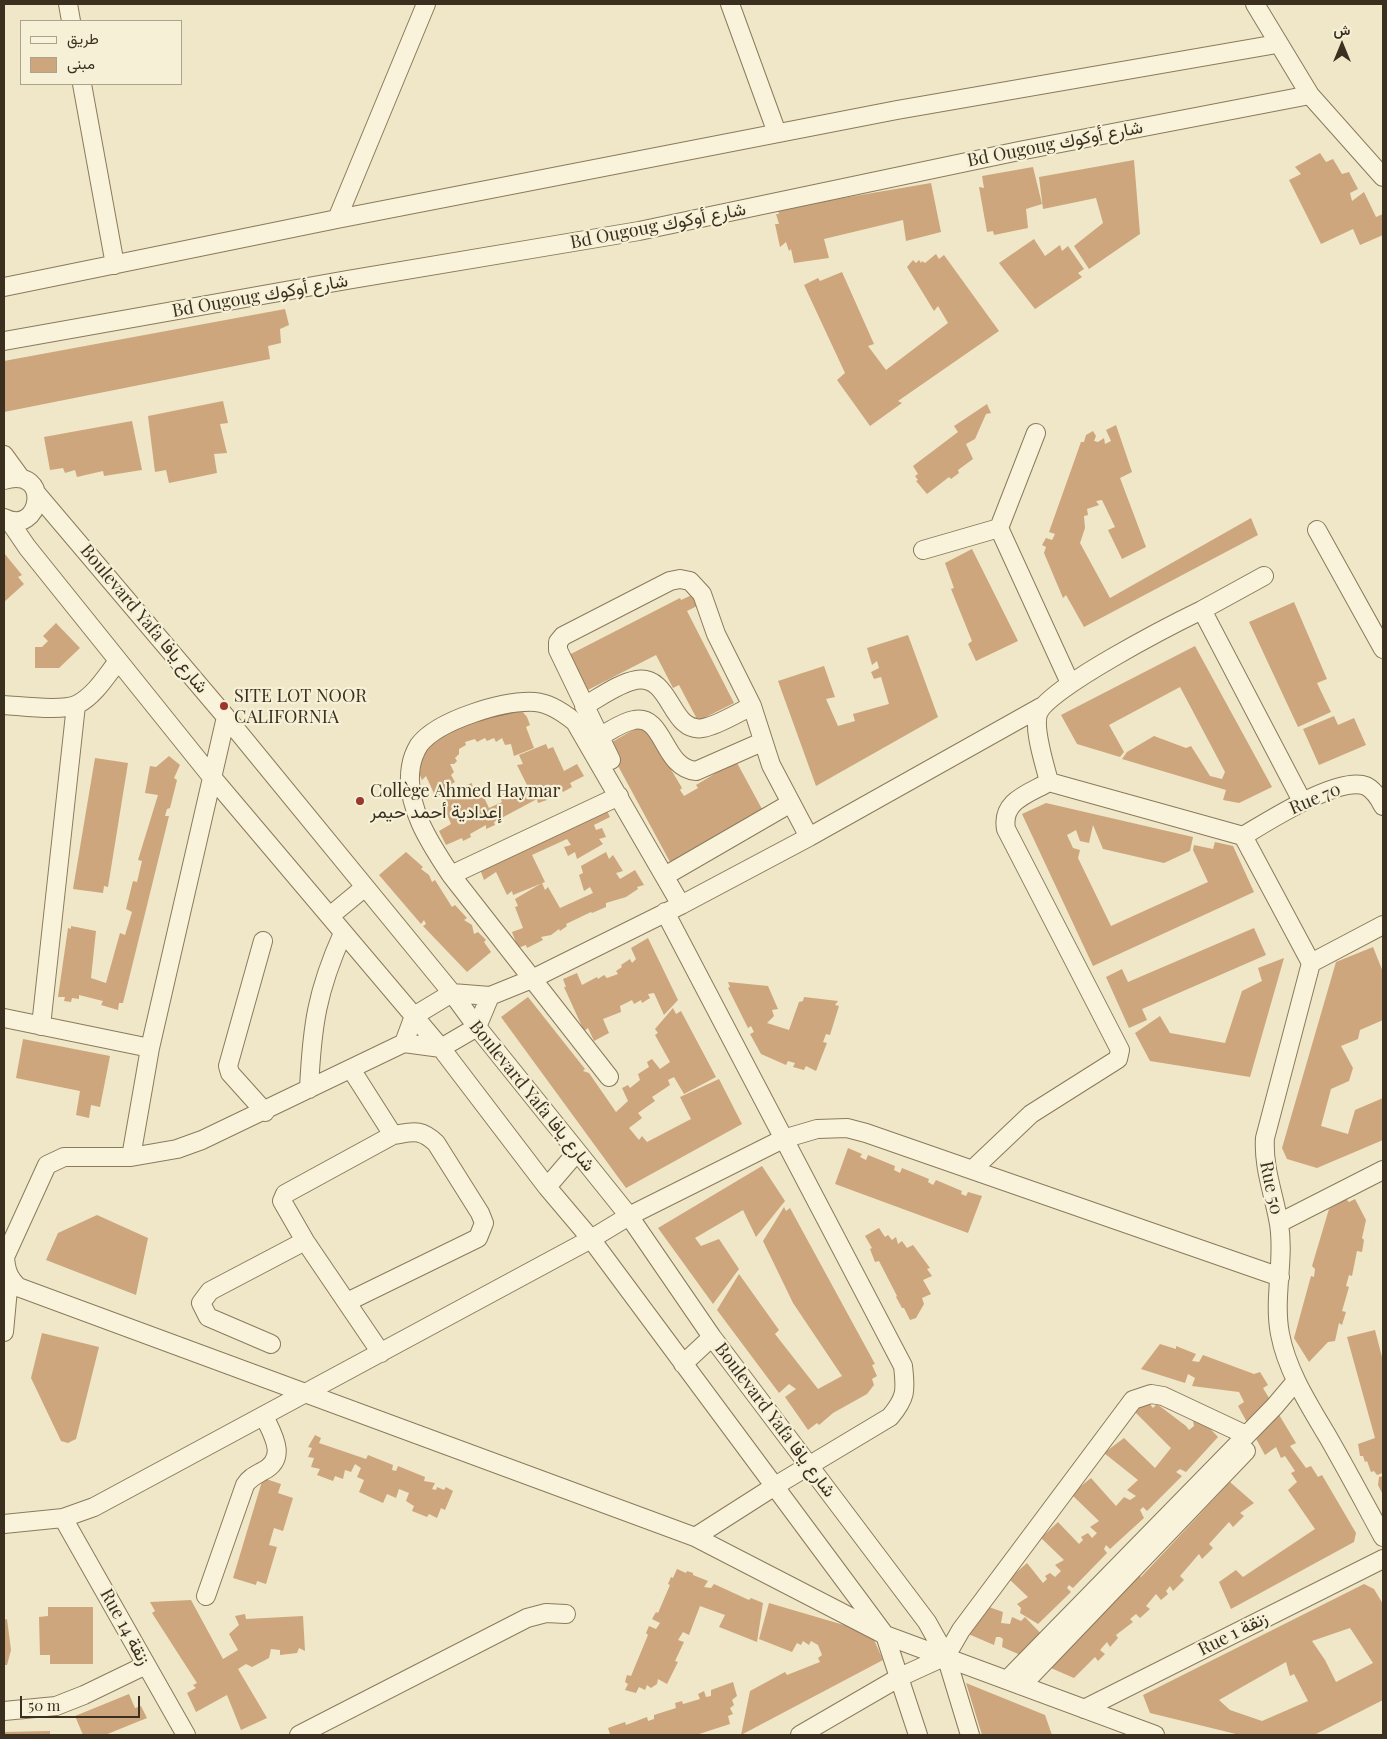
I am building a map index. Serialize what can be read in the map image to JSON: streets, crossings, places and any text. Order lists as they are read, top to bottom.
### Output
{
  "streets": {
    "street": [
      "Bd Ougoug شارع أوكوك",
      "Boulevard Yafa شارع يافا",
      "Rue 70",
      "Rue 50",
      "Rue 14 زنقة",
      "Rue 1 زنقة"
    ]
  },
  "places": ["SITE LOT NOOR CALIFORNIA", "Collège Ahmed Haymar إعدادية أحمد حيمر"],
  "legend": ["طريق", "مبنى"],
  "scale_bar": "50 m",
  "north": "top"
}
